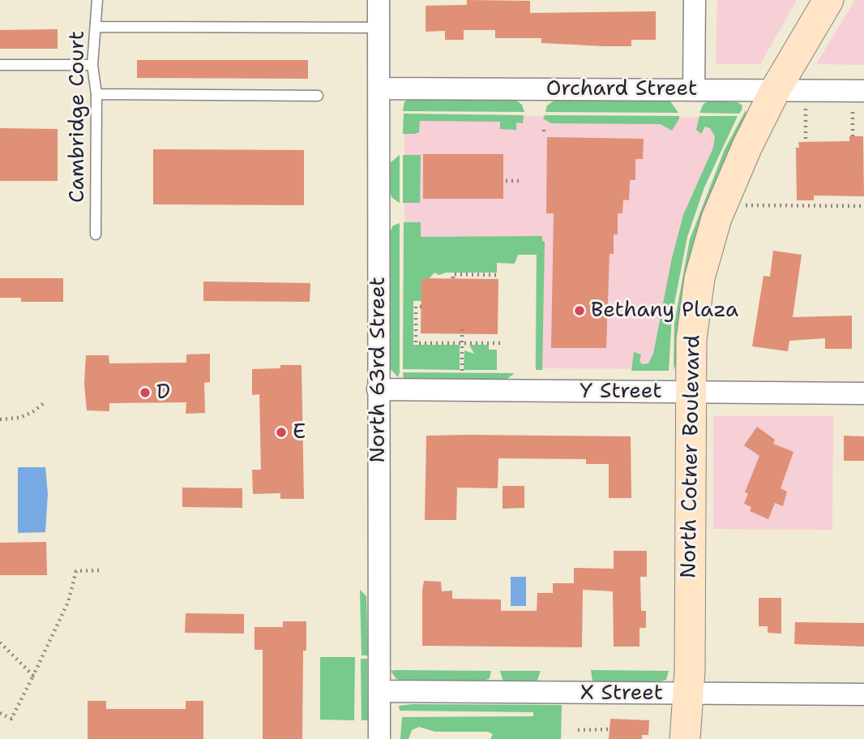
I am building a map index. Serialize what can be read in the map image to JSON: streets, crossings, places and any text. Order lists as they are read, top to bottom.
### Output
{
  "streets": {
    "main road": ["North Cotner Boulevard"],
    "street": [
      "Orchard Street",
      "North 63rd Street",
      "Y Street",
      "X Street"
    ],
    "lane": ["Cambridge Court"]
  },
  "crossings": [
    ["Orchard Street", "North 63rd Street"],
    ["Orchard Street", "North Cotner Boulevard"],
    ["North 63rd Street", "Y Street"],
    ["North 63rd Street", "X Street"],
    ["Y Street", "North Cotner Boulevard"],
    ["North Cotner Boulevard", "X Street"]
  ],
  "places": ["Bethany Plaza", "D", "E"]
}
